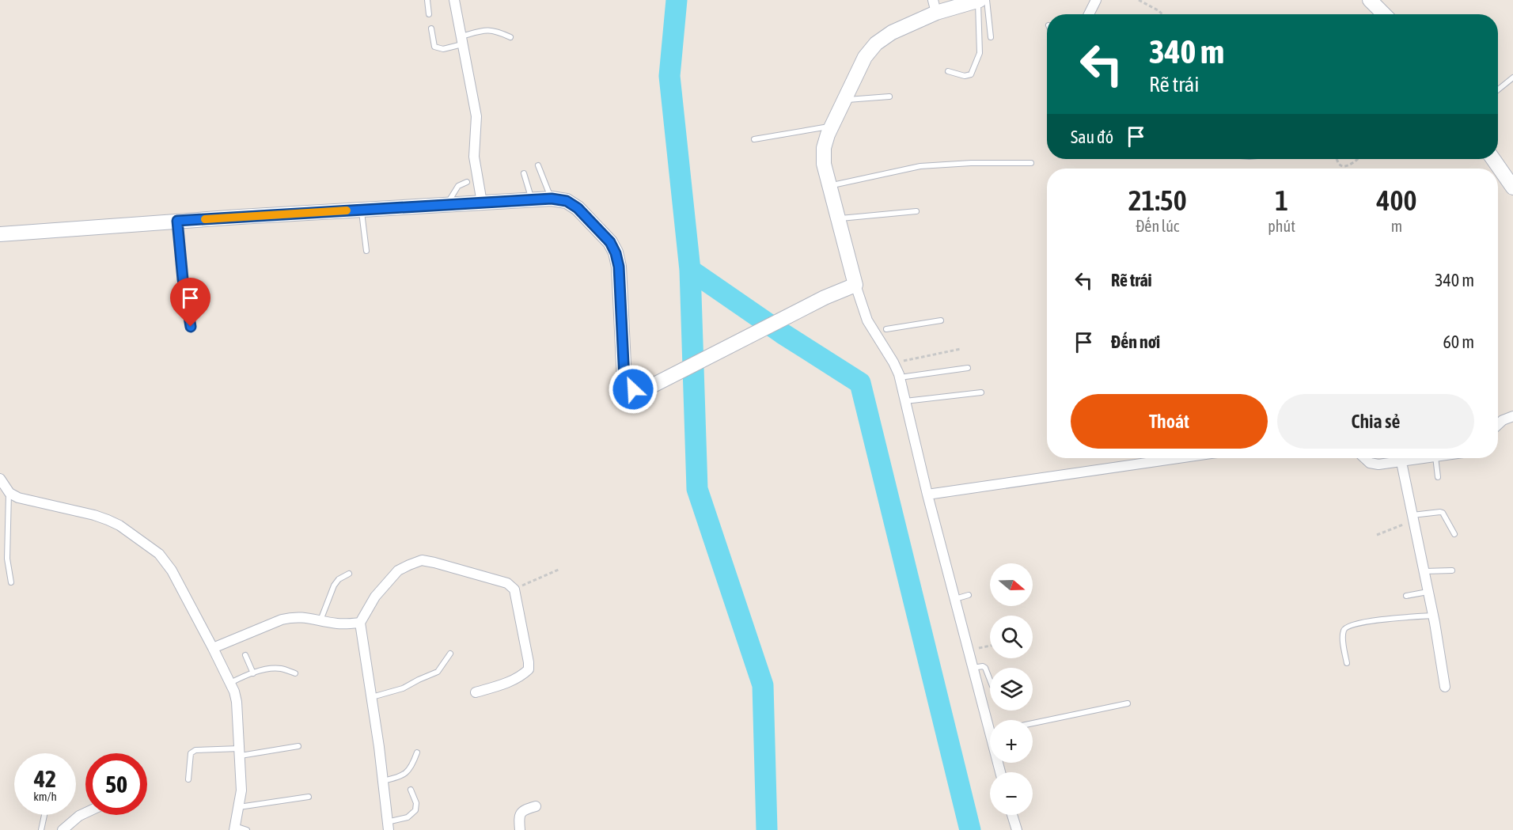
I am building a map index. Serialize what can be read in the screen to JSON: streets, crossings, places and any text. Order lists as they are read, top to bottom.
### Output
{
  "north": "right",
  "page": {
    "turn": ["340 m", "Rẽ trái"],
    "then": "Sau đó",
    "eta": [
      "21:50",
      "Đến lúc",
      "1",
      "phút",
      "400",
      "m"
    ],
    "list": [
      {
        "name": "Rẽ trái",
        "value": "340 m"
      },
      {
        "name": "Đến nơi",
        "value": "60 m"
      }
    ],
    "buttons": ["Thoát", "Chia sẻ"],
    "map_buttons": ["+", "−"],
    "speed": "42 km/h",
    "limit": "50"
  }
}
